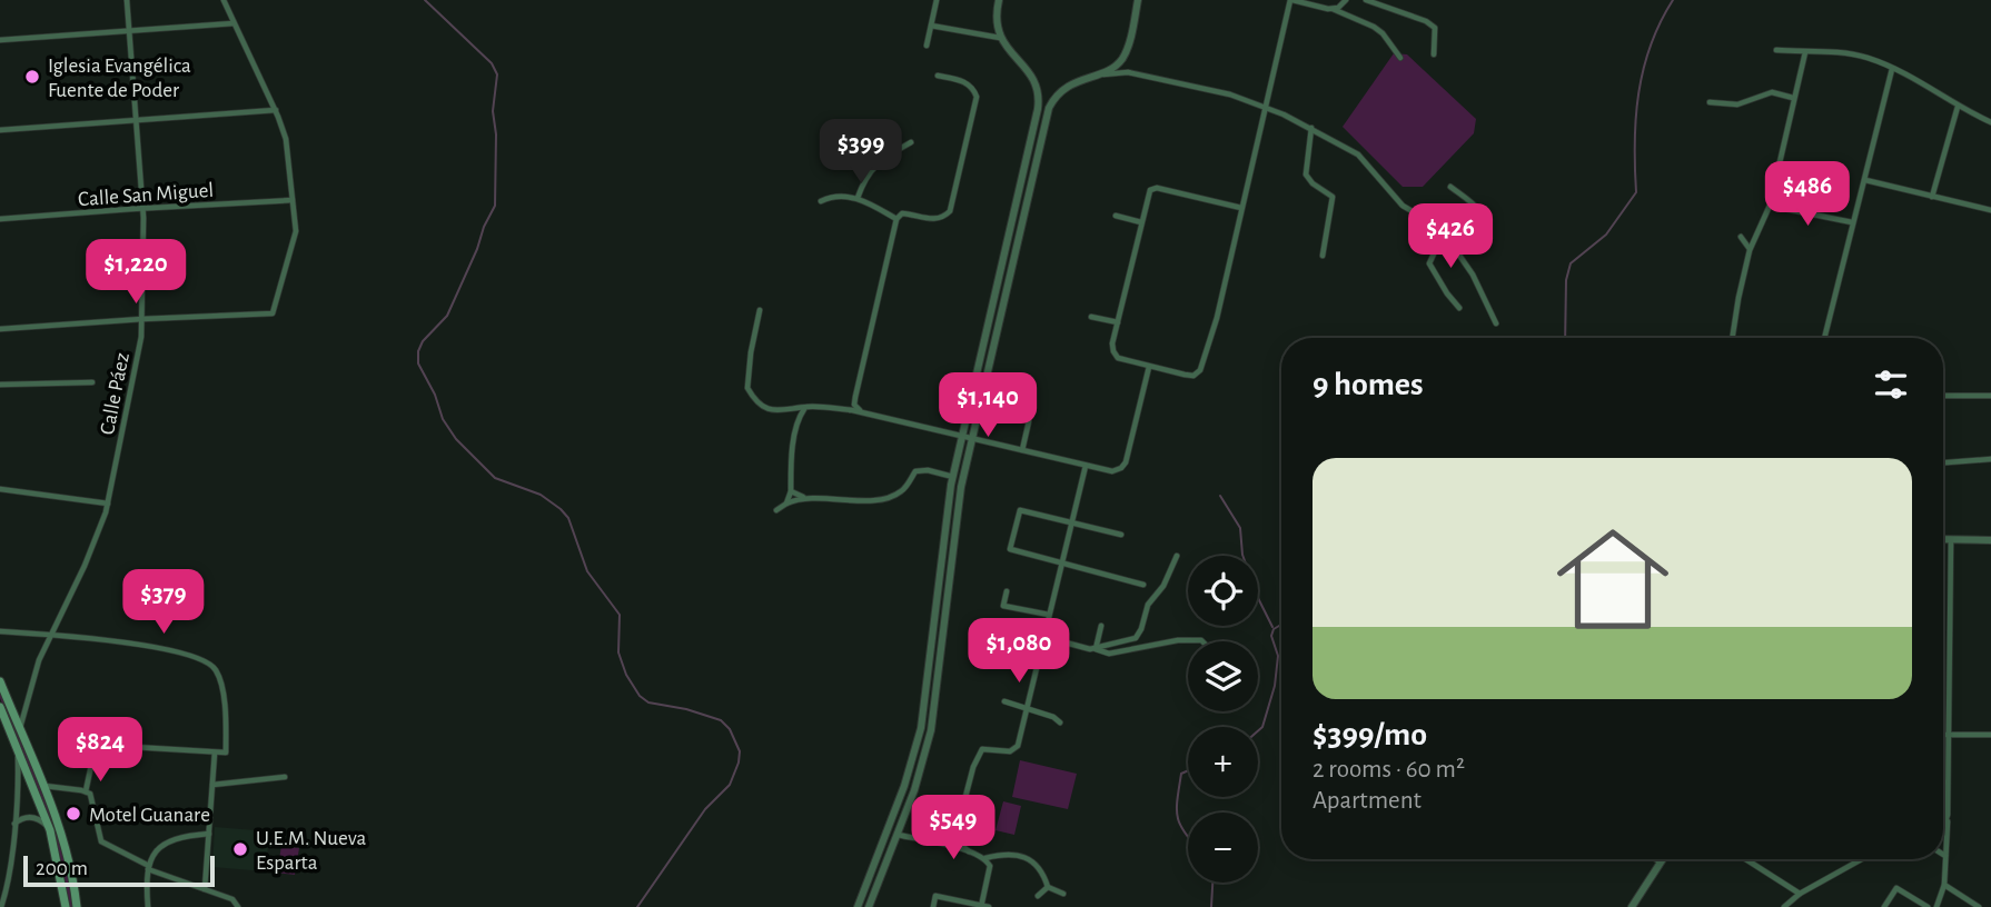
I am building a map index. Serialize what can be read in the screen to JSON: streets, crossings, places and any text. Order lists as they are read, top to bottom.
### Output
{
  "streets": {
    "street": ["Calle San Miguel", "Calle Páez"]
  },
  "crossings": [
    ["Calle San Miguel", "Calle Páez"]
  ],
  "places": ["Iglesia Evangélica Fuente de Poder", "Motel Guanare", "U.E.M. Nueva Esparta"],
  "scale_bar": "200 m",
  "page": {
    "price": [
      "$399",
      "$486",
      "$426",
      "$1,220",
      "$1,140",
      "$379",
      "$1,080",
      "$824",
      "$549"
    ],
    "heading": "9 homes",
    "list": [
      {
        "name": "$399/mo",
        "note": "2 rooms · 60 m² · Apartment"
      }
    ],
    "map_buttons": ["+", "−"],
    "scale": "200 m"
  }
}
